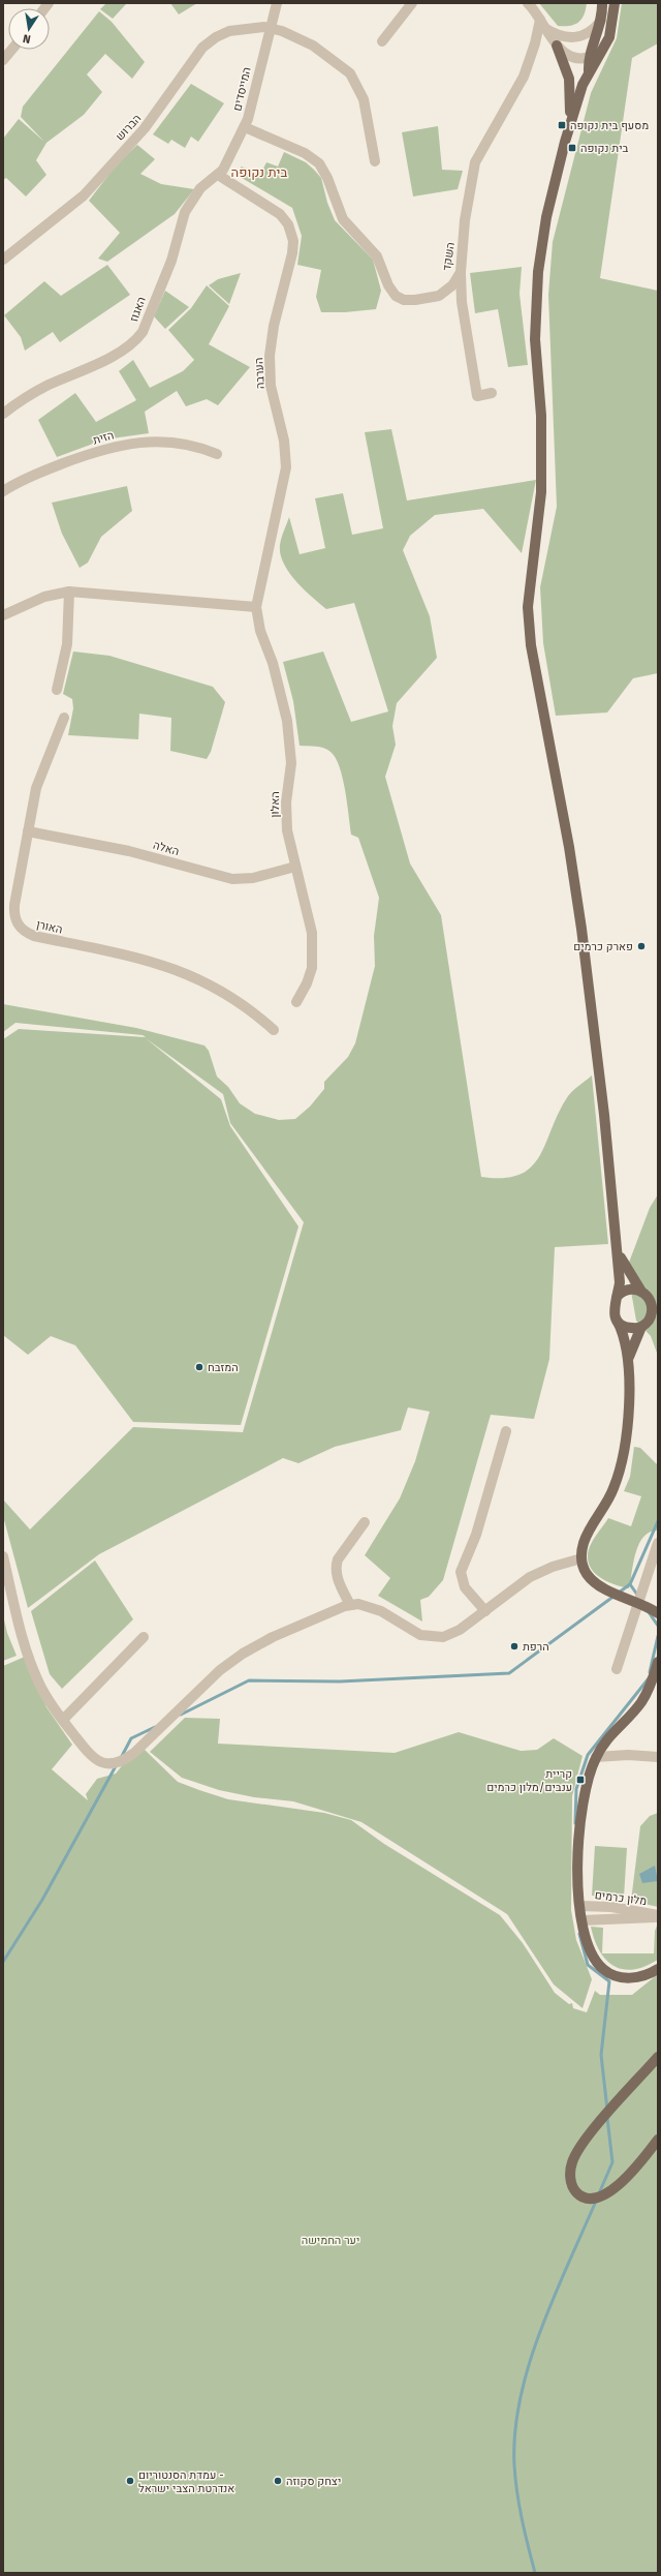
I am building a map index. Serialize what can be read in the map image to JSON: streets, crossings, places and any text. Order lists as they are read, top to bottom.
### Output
{
  "streets": {
    "street": [
      "המייסדים",
      "הברוש",
      "השקד",
      "האגוז",
      "הערבה",
      "הזית",
      "האלון",
      "האלה",
      "האורן",
      "מלון כרמים"
    ]
  },
  "crossings": [
    ["המייסדים", "הברוש"],
    ["המייסדים", "השקד"],
    ["המייסדים", "האגוז"],
    ["המייסדים", "הערבה"],
    ["האגוז", "הערבה"],
    ["הערבה", "האלון"],
    ["האלון", "האלה"],
    ["האלה", "האורן"]
  ],
  "districts": ["בית נקופה"],
  "parks": ["יער החמישה"],
  "places": {
    "transit": ["מסעף בית נקופה", "בית נקופה", "קריית ענבים/מלון כרמים"],
    "other": [
      "פארק כרמים",
      "המזבח",
      "הרפת",
      "עמדת הסנטוריום - אנדרטת הצבי ישראל",
      "יצחק סקוזה"
    ]
  },
  "north": "bottom"
}
